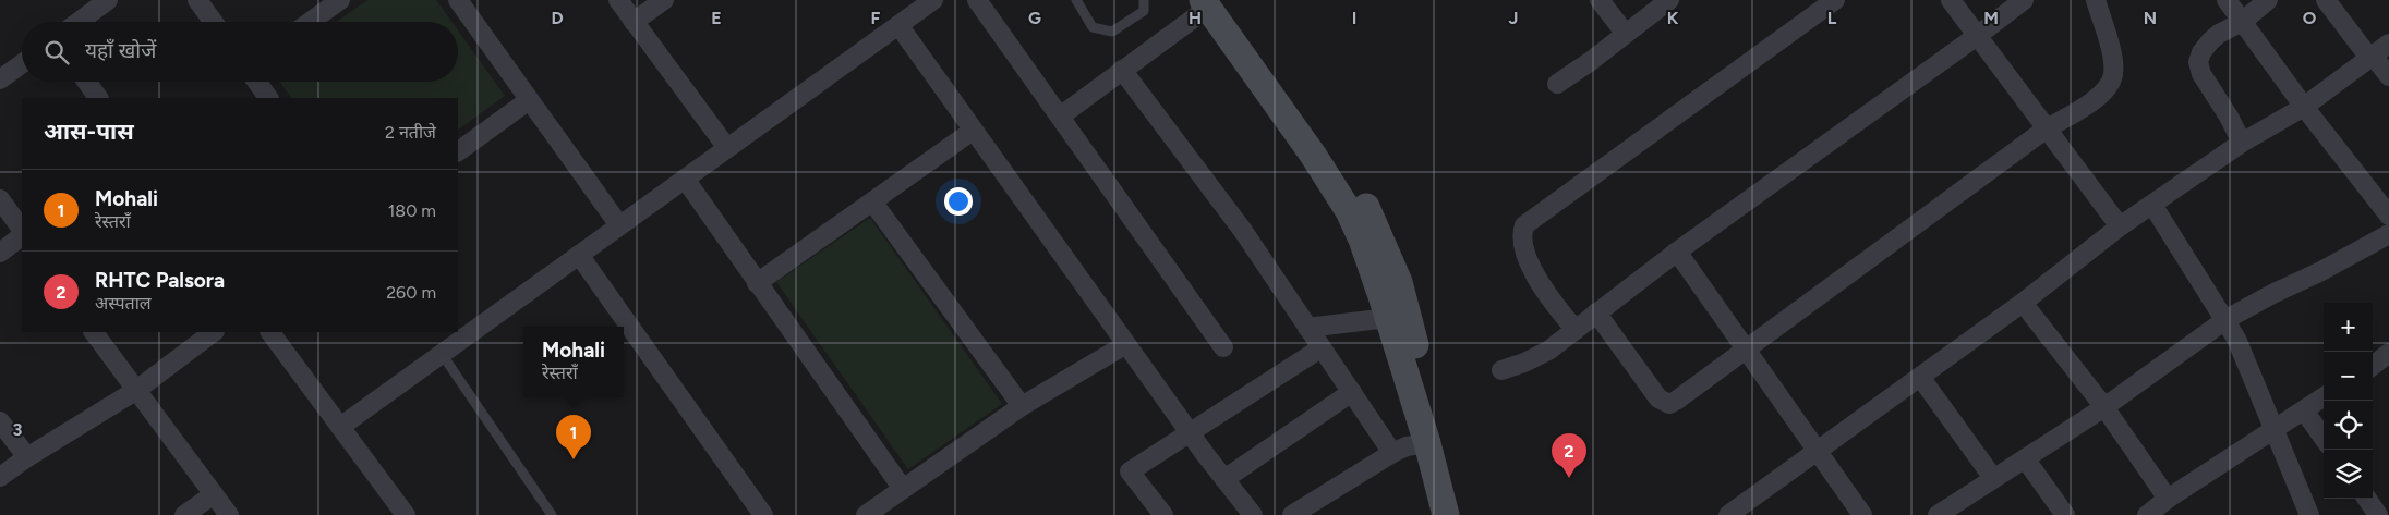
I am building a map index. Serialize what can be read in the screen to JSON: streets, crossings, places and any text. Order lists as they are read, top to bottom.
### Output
{
  "page": {
    "search": "यहाँ खोजें",
    "heading": ["आस-पास", "2 नतीजे"],
    "list": [
      {
        "mark": "1",
        "name": "Mohali",
        "note": "रेस्तराँ",
        "value": "180 m"
      },
      {
        "mark": "2",
        "name": "RHTC Palsora",
        "note": "अस्पताल",
        "value": "260 m"
      }
    ],
    "map_buttons": ["+", "−"],
    "popup": ["Mohali", "रेस्तराँ"],
    "pins": ["1", "2"]
  },
  "grid": {
    "columns": [
      "D",
      "E",
      "F",
      "G",
      "H",
      "I",
      "J",
      "K",
      "L",
      "M",
      "N",
      "O"
    ],
    "rows": ["3"]
  }
}
